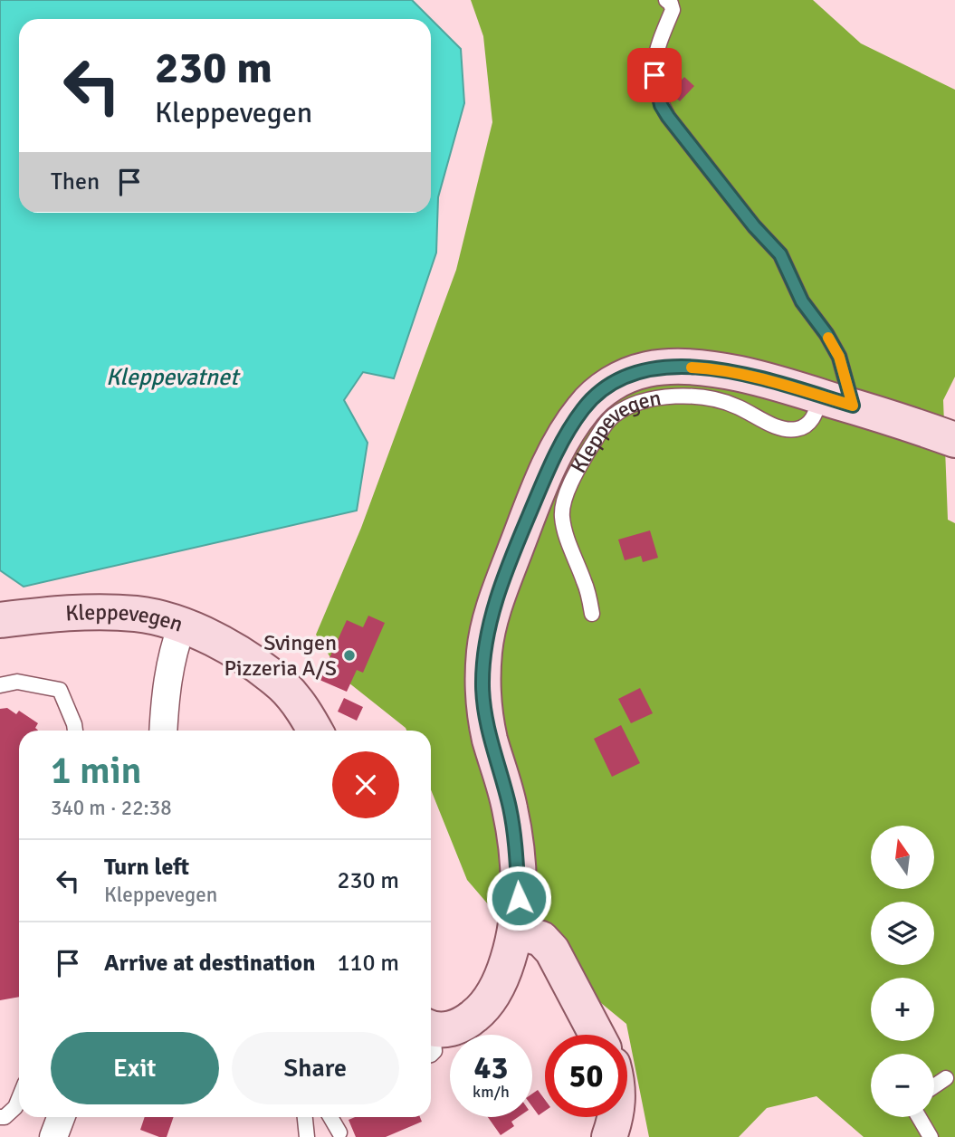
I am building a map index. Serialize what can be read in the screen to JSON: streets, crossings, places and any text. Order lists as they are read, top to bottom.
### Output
{
  "streets": {
    "main road": ["Kleppevegen"]
  },
  "water": ["Kleppevatnet"],
  "places": ["Svingen Pizzeria A/S"],
  "north": "top",
  "page": {
    "turn": ["230 m", "Kleppevegen"],
    "then": "Then",
    "heading": ["1 min", "340 m · 22:38"],
    "map_buttons": ["+", "−"],
    "list": [
      {
        "name": "Turn left",
        "note": "Kleppevegen",
        "value": "230 m"
      },
      {
        "name": "Arrive at destination",
        "value": "110 m"
      }
    ],
    "buttons": ["Exit", "Share"],
    "speed": "43 km/h",
    "limit": "50"
  }
}
